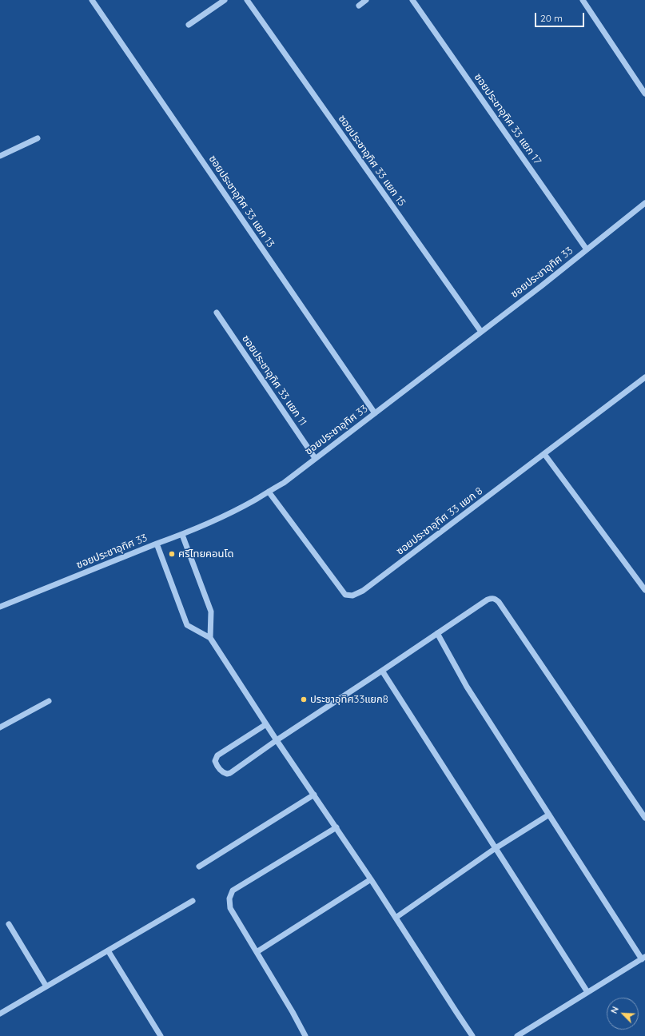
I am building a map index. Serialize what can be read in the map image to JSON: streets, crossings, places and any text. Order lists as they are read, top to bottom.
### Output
{
  "streets": {
    "street": [
      "ซอยประชาอุทิศ 33 แยก 17",
      "ซอยประชาอุทิศ 33 แยก 15",
      "ซอยประชาอุทิศ 33 แยก 13",
      "ซอยประชาอุทิศ 33",
      "ซอยประชาอุทิศ 33 แยก 11",
      "ซอยประชาอุทิศ 33 แยก 8"
    ]
  },
  "crossings": [
    ["ซอยประชาอุทิศ 33 แยก 17", "ซอยประชาอุทิศ 33"],
    ["ซอยประชาอุทิศ 33 แยก 15", "ซอยประชาอุทิศ 33"],
    ["ซอยประชาอุทิศ 33 แยก 13", "ซอยประชาอุทิศ 33"],
    ["ซอยประชาอุทิศ 33", "ซอยประชาอุทิศ 33 แยก 11"],
    ["ซอยประชาอุทิศ 33", "ซอยประชาอุทิศ 33 แยก 8"]
  ],
  "places": ["ศรีไทยคอนโด", "ประชาอุทิศ33แยก8"],
  "scale_bar": "20 m",
  "north": "top left"
}
